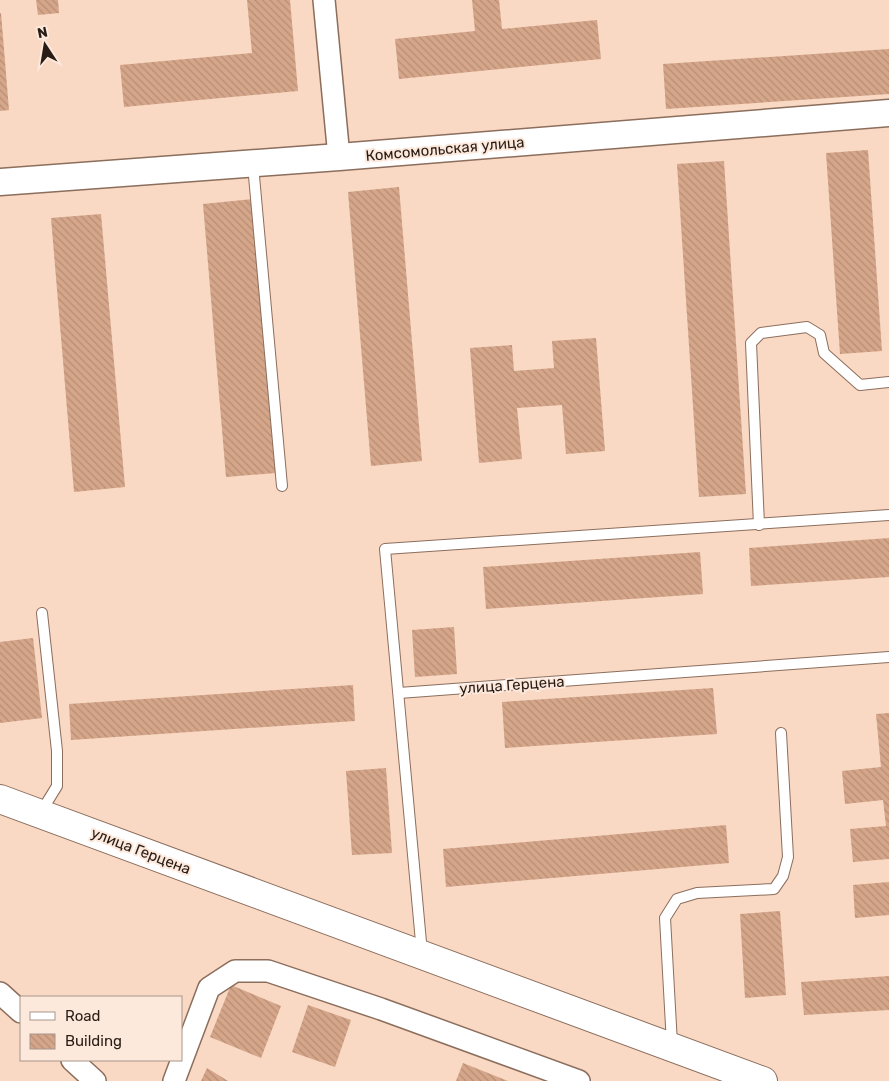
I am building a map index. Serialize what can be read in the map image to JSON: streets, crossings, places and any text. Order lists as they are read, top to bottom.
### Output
{
  "streets": {
    "main road": ["улица Герцена"],
    "street": ["Комсомольская улица"]
  },
  "legend": ["Road", "Building"],
  "north": "top"
}
